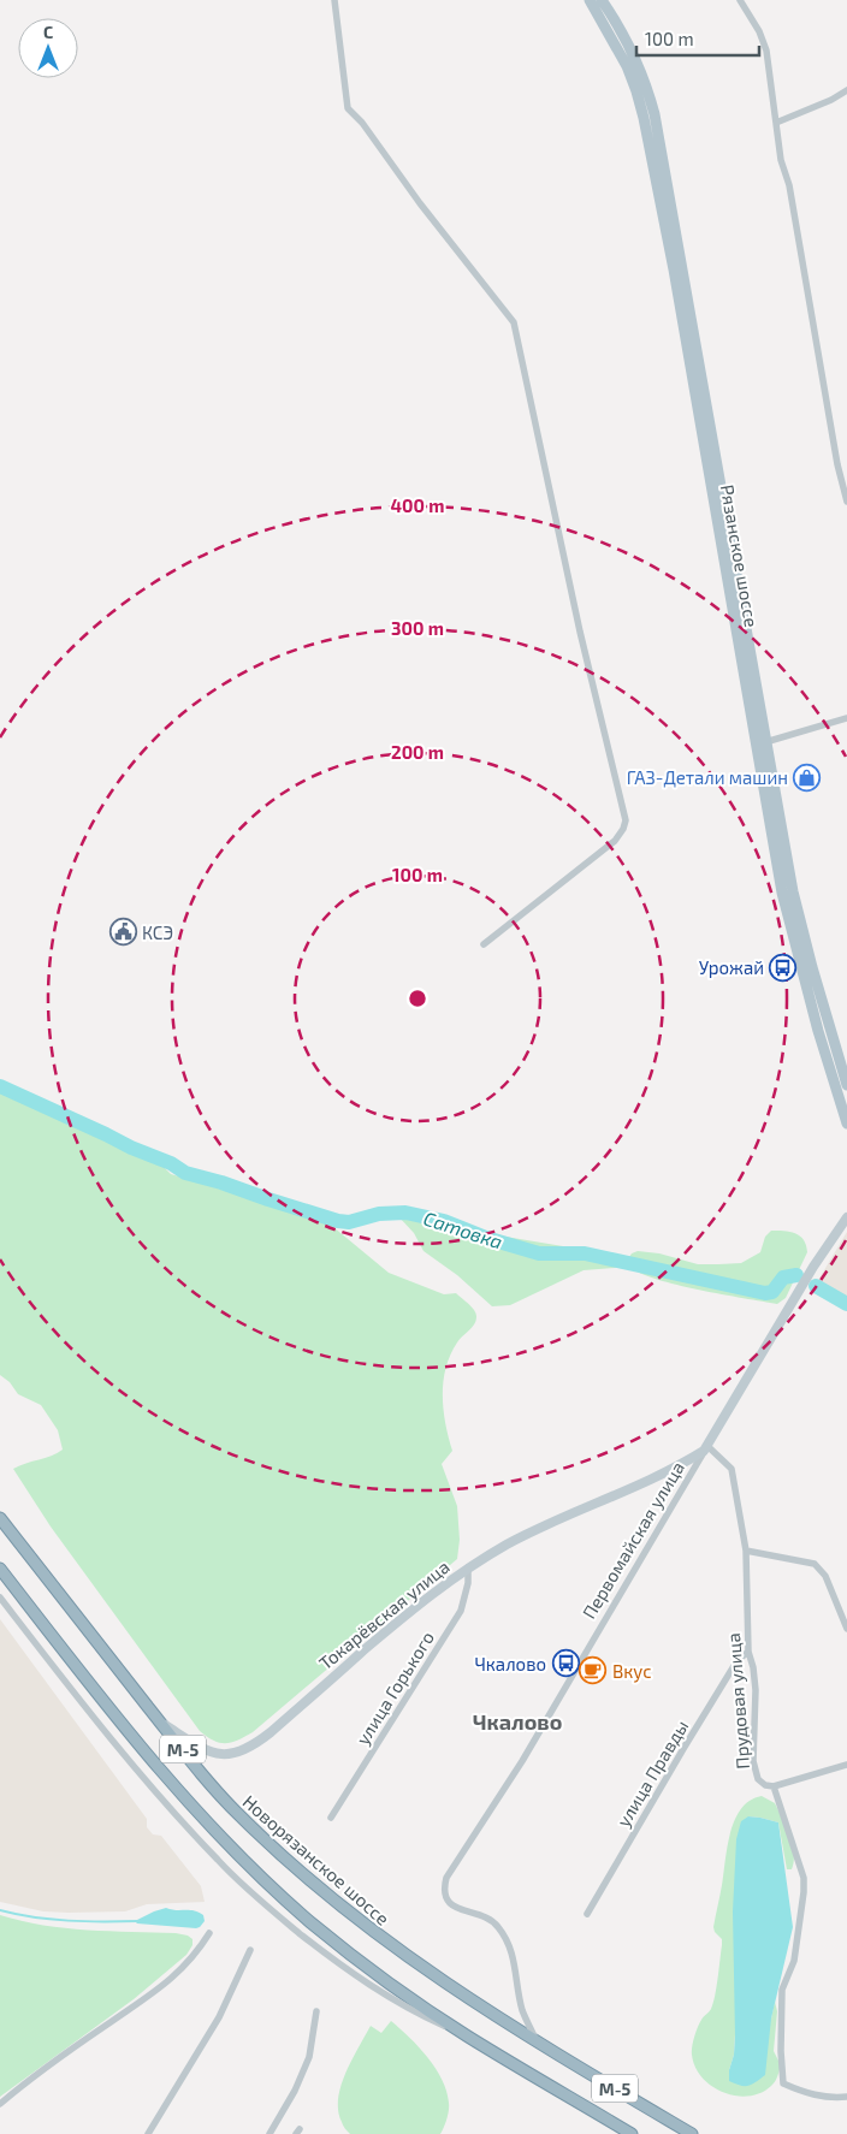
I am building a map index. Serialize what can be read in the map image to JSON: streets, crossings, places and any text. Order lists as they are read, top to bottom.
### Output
{
  "streets": {
    "highway": ["М-5", "Новорязанское шоссе"],
    "main road": ["Рязанское шоссе", "Первомайская улица", "Токарёвская улица"],
    "street": ["улица Горького", "Прудовая улица", "улица Правды"]
  },
  "crossings": [
    ["Первомайская улица", "Токарёвская улица"],
    ["Первомайская улица", "Прудовая улица"],
    ["Первомайская улица", "Новорязанское шоссе"],
    ["Токарёвская улица", "улица Горького"],
    ["Токарёвская улица", "Прудовая улица"],
    ["Токарёвская улица", "Новорязанское шоссе"],
    ["Прудовая улица", "улица Правды"]
  ],
  "districts": ["Чкалово"],
  "water": ["Сатовка"],
  "places": {
    "shop": ["ГАЗ-Детали машин"],
    "public building": ["КСЭ"],
    "bus stop": ["Урожай", "Чкалово"],
    "cafe": ["Вкус"]
  },
  "scale_bar": "100 m",
  "north": "top",
  "rings": [
    "400 m",
    "300 m",
    "200 m",
    "100 m"
  ]
}
